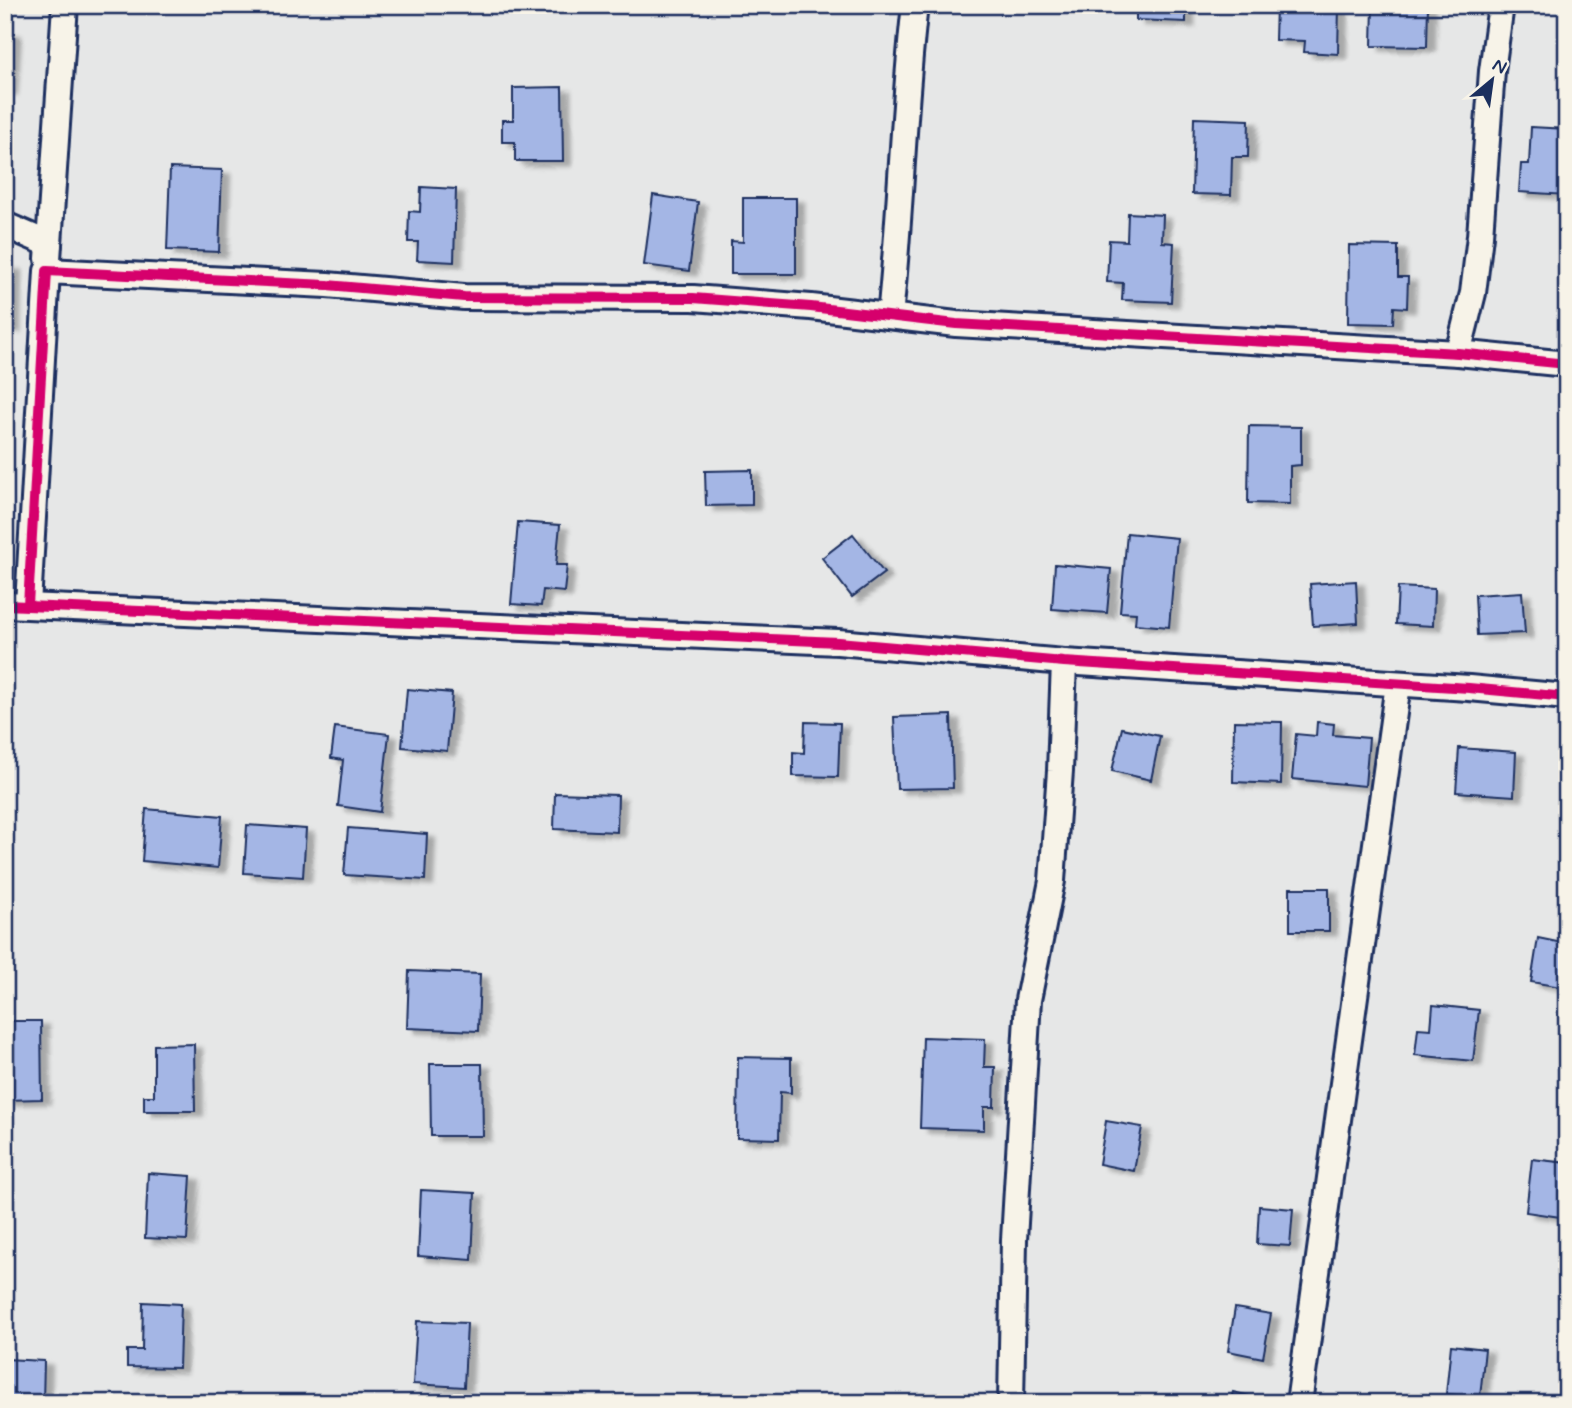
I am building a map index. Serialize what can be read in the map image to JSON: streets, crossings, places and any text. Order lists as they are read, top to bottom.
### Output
{
  "north": "top right"
}
